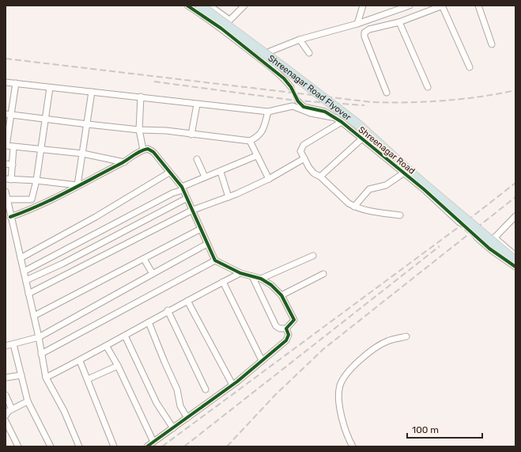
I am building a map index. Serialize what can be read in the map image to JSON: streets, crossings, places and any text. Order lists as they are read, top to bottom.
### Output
{
  "streets": {
    "highway": ["Shreenagar Road Flyover"],
    "street": ["Shreenagar Road"]
  },
  "scale_bar": "100 m"
}
